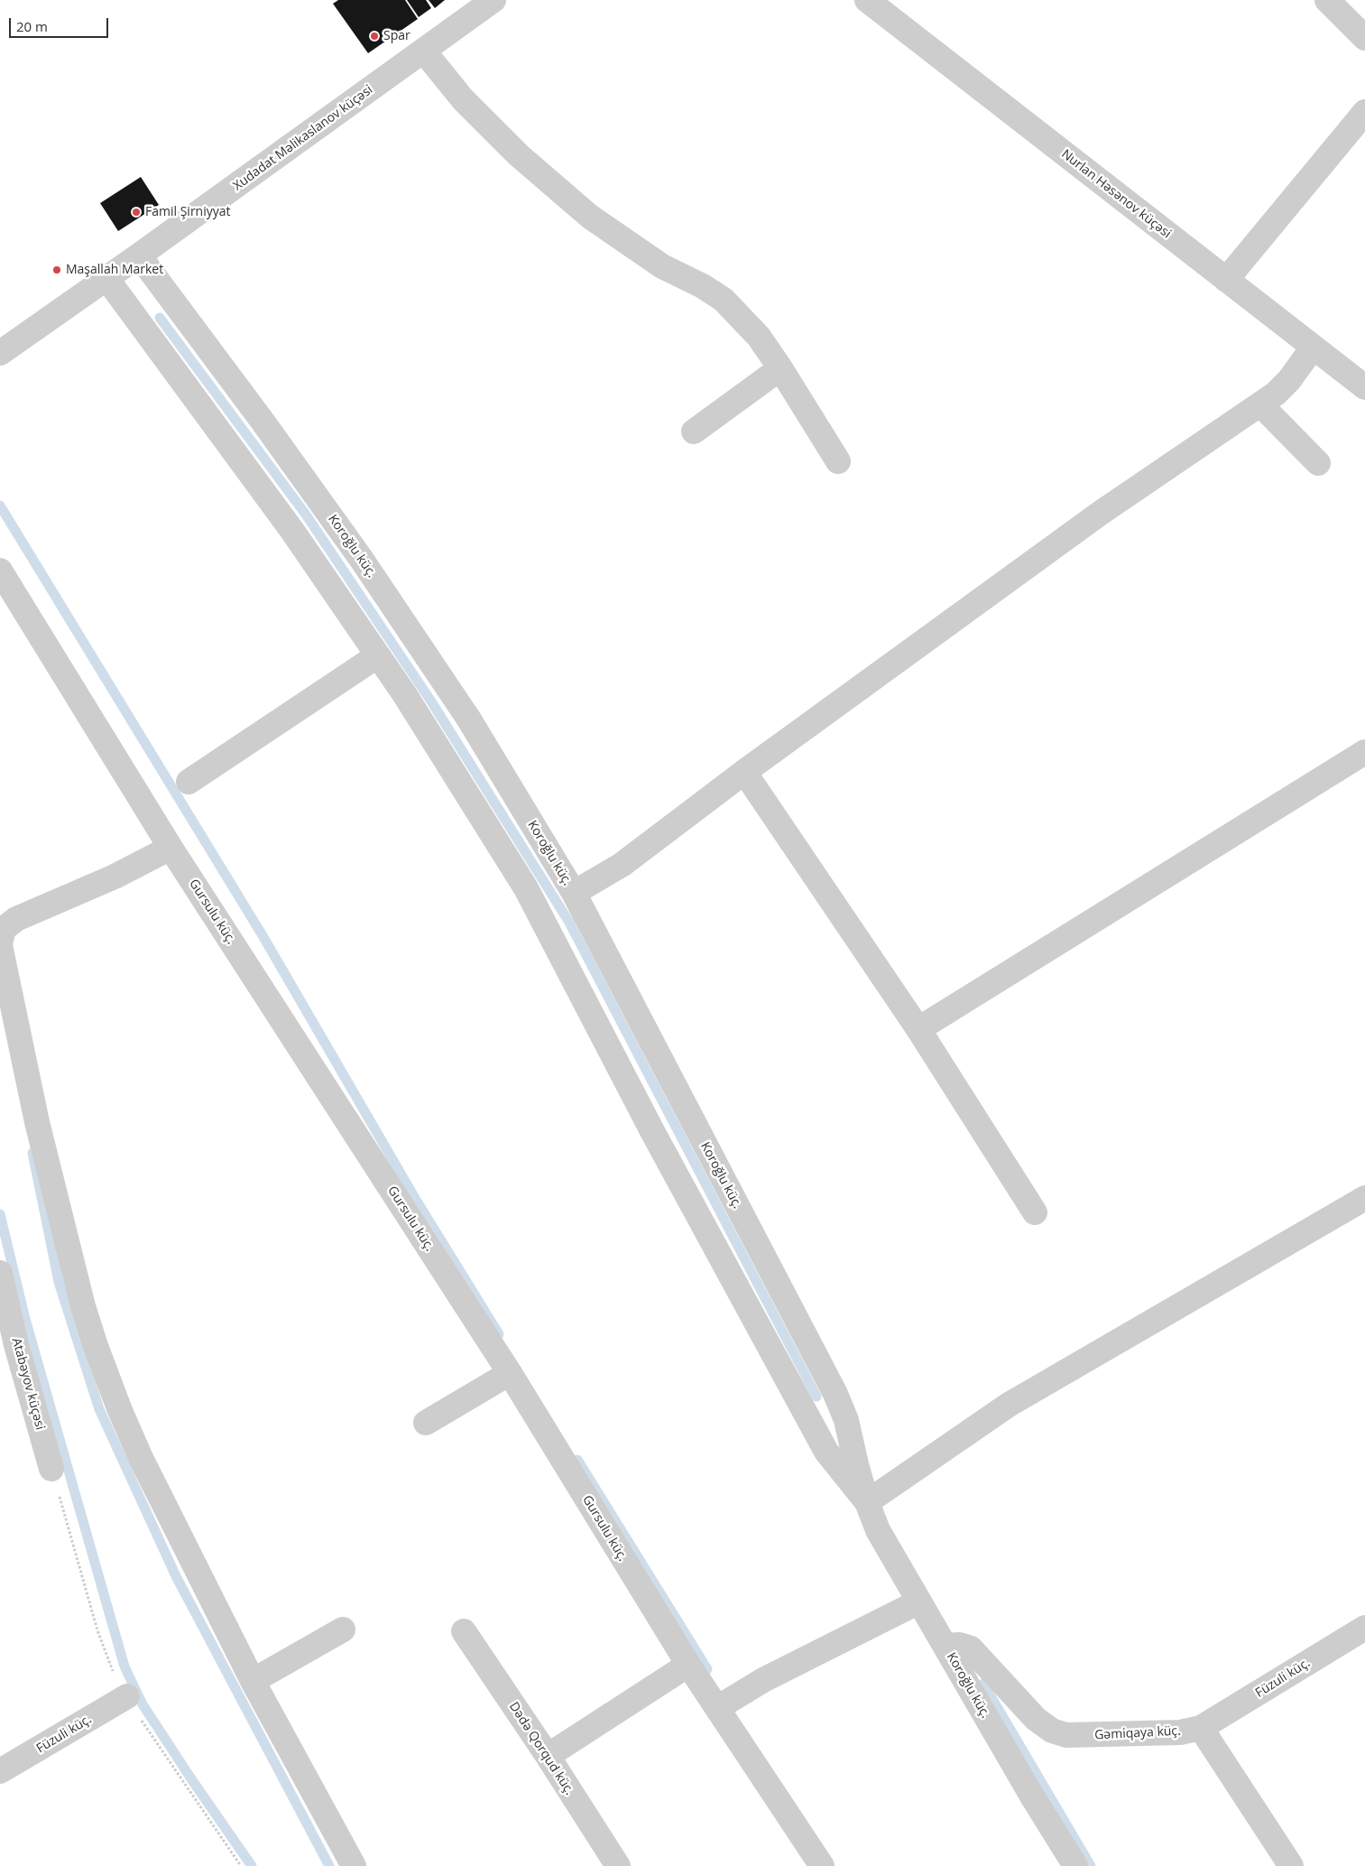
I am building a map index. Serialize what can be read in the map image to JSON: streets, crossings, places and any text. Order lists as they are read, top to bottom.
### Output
{
  "streets": {
    "street": [
      "Xudadat Məlikaslanov küçəsi",
      "Nurlan Həsənov küçəsi",
      "Koroğlu küç.",
      "Gursulu küç.",
      "Atabəyov küçəsi",
      "Füzuli küç.",
      "Gəmiqaya küç.",
      "Dədə Qorqud küç."
    ]
  },
  "crossings": [
    ["Xudadat Məlikaslanov küçəsi", "Koroğlu küç."],
    ["Koroğlu küç.", "Gəmiqaya küç."],
    ["Füzuli küç.", "Gəmiqaya küç."]
  ],
  "places": ["Spar", "Famil Şirniyyat", "Maşallah Market"],
  "scale_bar": "20 m"
}
